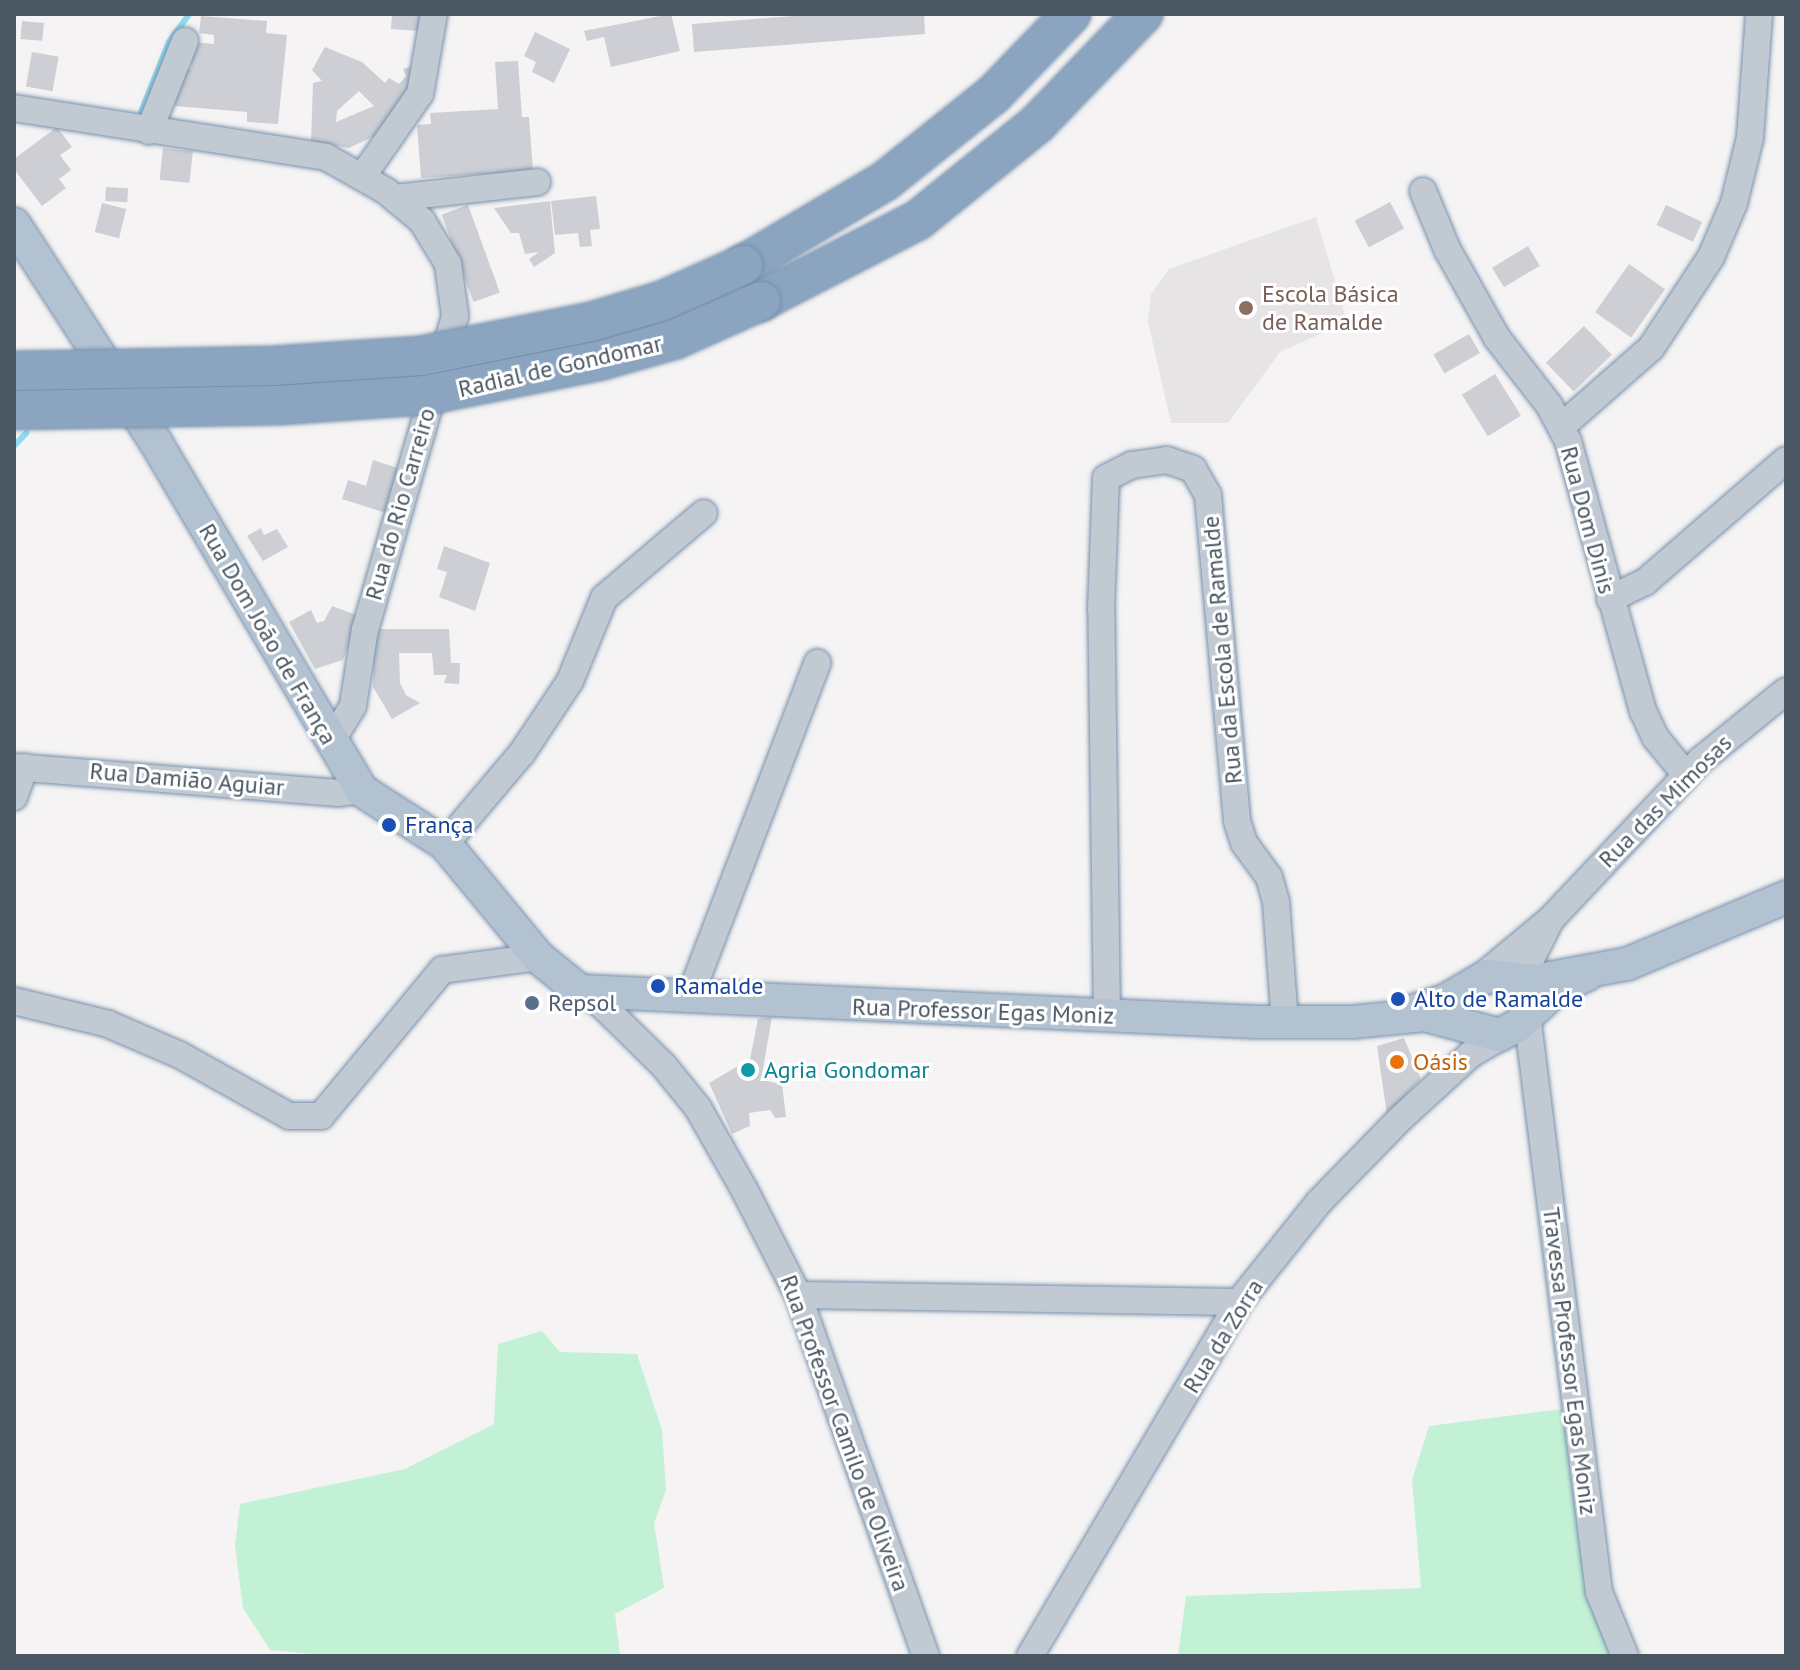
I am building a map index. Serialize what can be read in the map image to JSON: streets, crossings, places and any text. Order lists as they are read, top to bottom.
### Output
{
  "streets": {
    "highway": ["Radial de Gondomar"],
    "main road": ["Rua Dom João de França", "Rua Professor Egas Moniz"],
    "street": [
      "Rua do Rio Carreiro",
      "Rua Dom Dinis",
      "Rua da Escola de Ramalde",
      "Rua Damião Aguiar",
      "Rua das Mimosas",
      "Rua da Zorra",
      "Travessa Professor Egas Moniz",
      "Rua Professor Camilo de Oliveira"
    ]
  },
  "crossings": [
    ["Rua do Rio Carreiro", "Rua Dom João de França"],
    ["Rua Dom Dinis", "Rua das Mimosas"],
    ["Rua Dom João de França", "Rua Damião Aguiar"],
    ["Rua Dom João de França", "Rua Professor Egas Moniz"],
    ["Rua Dom João de França", "Rua Professor Camilo de Oliveira"],
    ["Rua da Escola de Ramalde", "Rua Professor Egas Moniz"],
    ["Rua das Mimosas", "Rua Professor Egas Moniz"],
    ["Rua das Mimosas", "Rua da Zorra"],
    ["Rua das Mimosas", "Travessa Professor Egas Moniz"],
    ["Rua Professor Egas Moniz", "Rua da Zorra"],
    ["Rua Professor Egas Moniz", "Travessa Professor Egas Moniz"],
    ["Rua Professor Egas Moniz", "Rua Professor Camilo de Oliveira"],
    ["Rua da Zorra", "Travessa Professor Egas Moniz"]
  ],
  "places": [
    "Escola Básica de Ramalde",
    "França",
    "Ramalde",
    "Alto de Ramalde",
    "Repsol",
    "Oásis",
    "Agria Gondomar"
  ]
}
